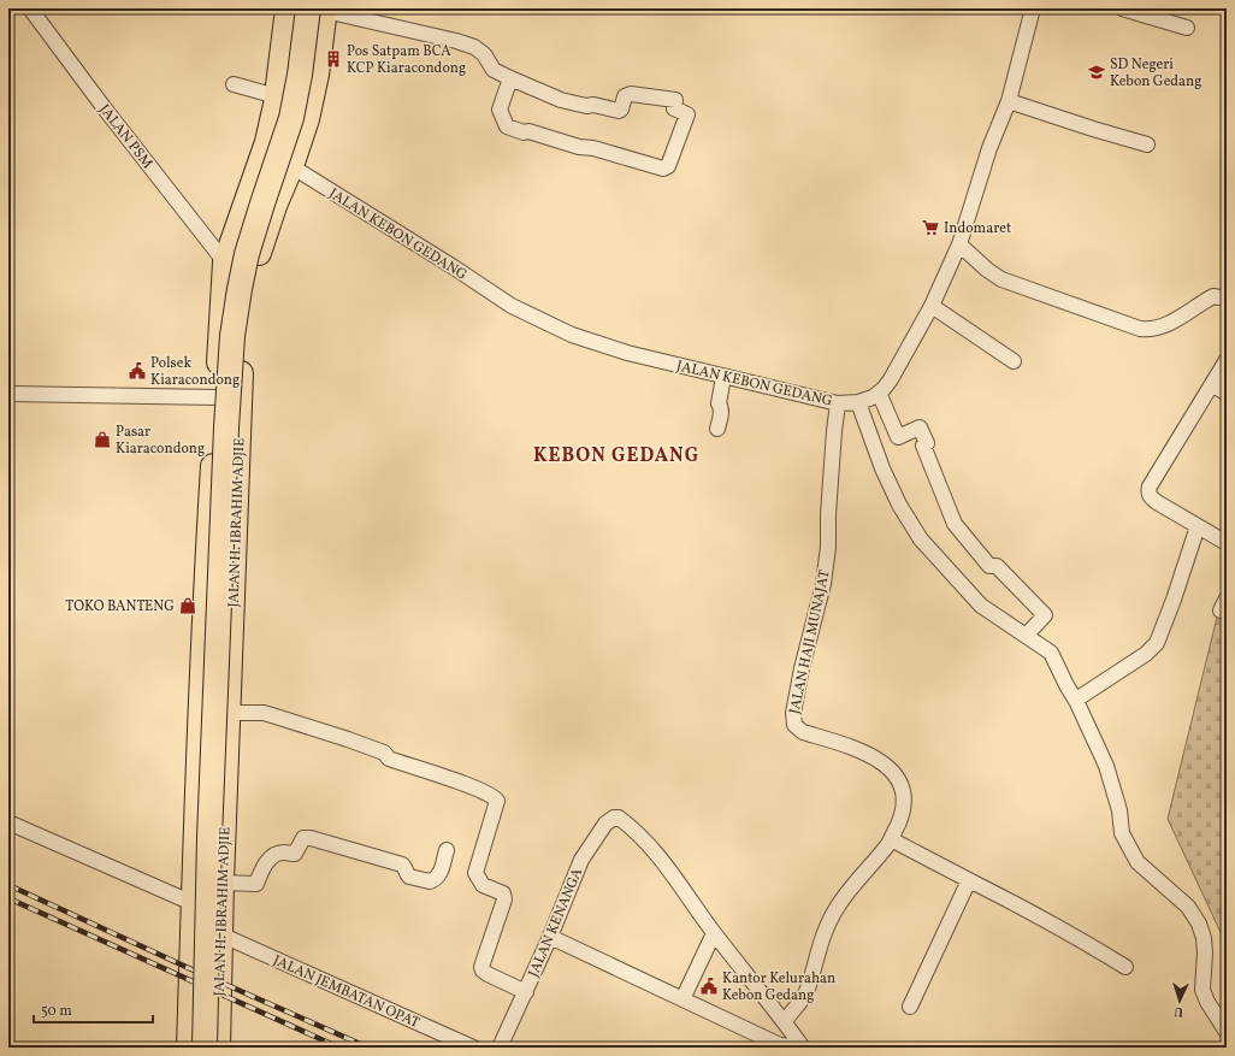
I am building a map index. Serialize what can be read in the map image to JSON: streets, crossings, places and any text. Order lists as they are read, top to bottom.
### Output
{
  "streets": {
    "main road": ["JALAN H. IBRAHIM ADJIE"],
    "street": [
      "JALAN PSM",
      "JALAN KEBON GEDANG",
      "JALAN HAJI MUNAJAT",
      "JALAN KENANGA",
      "JALAN JEMBATAN OPAT"
    ]
  },
  "crossings": [
    ["JALAN PSM", "JALAN H. IBRAHIM ADJIE"],
    ["JALAN KEBON GEDANG", "JALAN H. IBRAHIM ADJIE"],
    ["JALAN KEBON GEDANG", "JALAN HAJI MUNAJAT"],
    ["JALAN H. IBRAHIM ADJIE", "JALAN JEMBATAN OPAT"]
  ],
  "districts": ["KEBON GEDANG"],
  "places": {
    "building": ["Pos Satpam BCA KCP Kiaracondong"],
    "school or university": ["SD Negeri Kebon Gedang"],
    "supermarket": ["Indomaret"],
    "public building": ["Polsek Kiaracondong", "Kantor Kelurahan Kebon Gedang"],
    "shop": ["Pasar Kiaracondong", "TOKO BANTENG"]
  },
  "scale_bar": "50 m",
  "north": "bottom"
}
